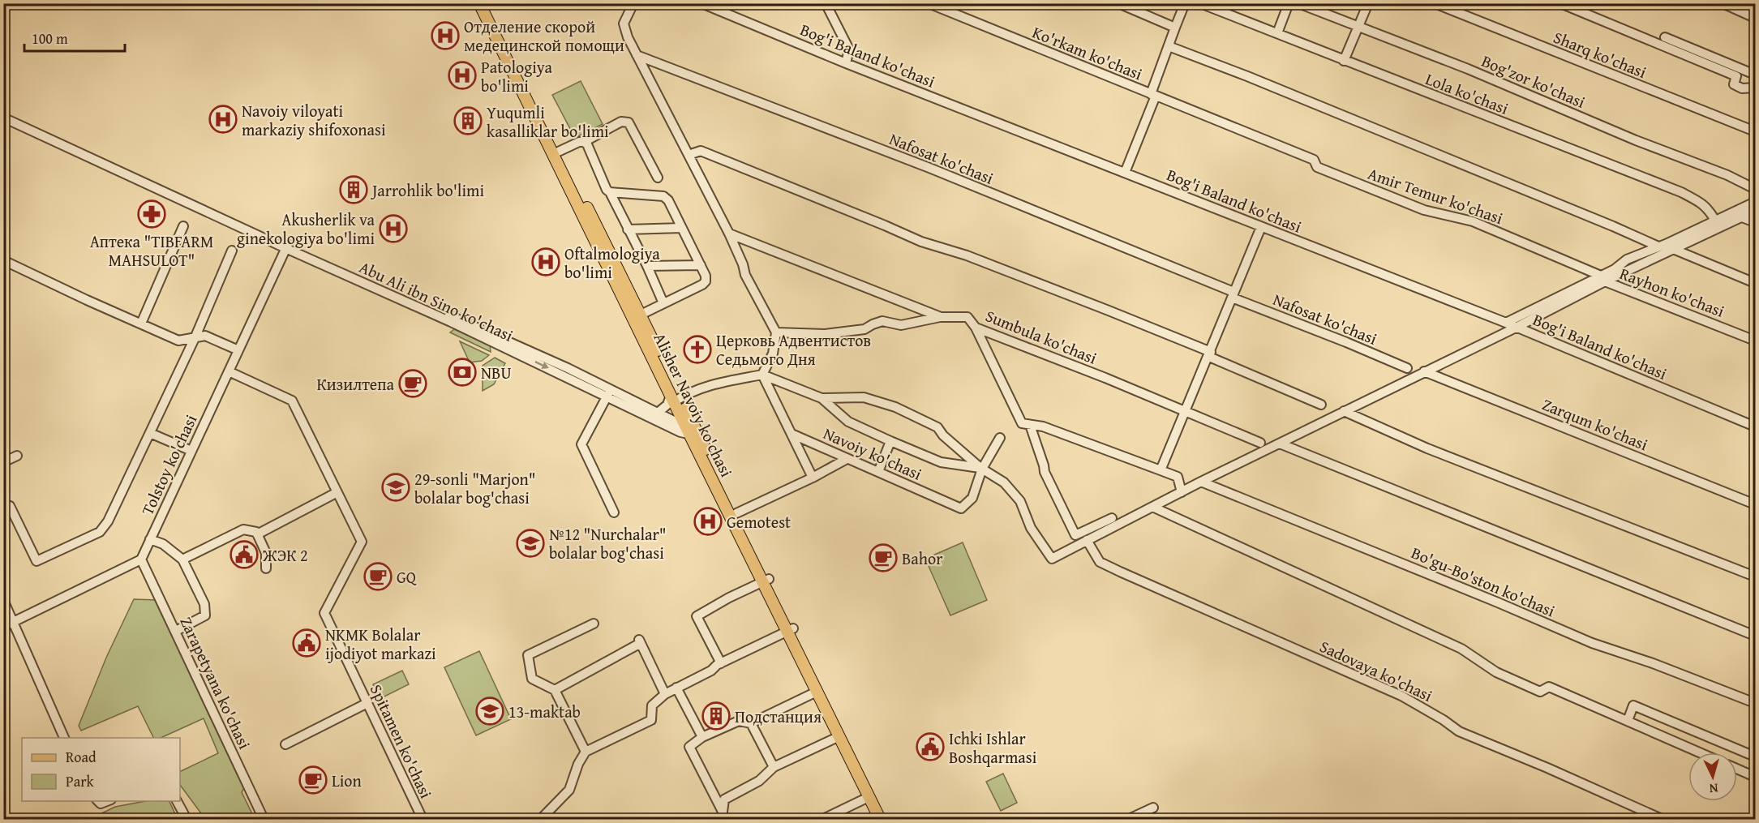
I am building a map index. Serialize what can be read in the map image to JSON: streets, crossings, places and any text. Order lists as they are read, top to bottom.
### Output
{
  "streets": {
    "main road": ["Alisher Navoiy ko'chasi"],
    "street": [
      "Ko'rkam ko'chasi",
      "Sharq ko'chasi",
      "Bog'i Baland ko'chasi",
      "Bog'zor ko'chasi",
      "Lola ko'chasi",
      "Nafosat ko'chasi",
      "Amir Temur ko'chasi",
      "Rayhon ko'chasi",
      "Abu Ali ibn Sino ko'chasi",
      "Sumbula ko'chasi",
      "Zarqum ko'chasi",
      "Navoiy ko'chasi",
      "Tolstoy ko'chasi",
      "Bo'gu-Bo'ston ko'chasi",
      "Sadovaya ko'chasi",
      "Zarapetyana ko'chasi",
      "Spitamen ko'chasi"
    ]
  },
  "crossings": [
    ["Ko'rkam ko'chasi", "Amir Temur ko'chasi"],
    ["Amir Temur ko'chasi", "Rayhon ko'chasi"],
    ["Abu Ali ibn Sino ko'chasi", "Alisher Navoiy ko'chasi"],
    ["Abu Ali ibn Sino ko'chasi", "Tolstoy ko'chasi"],
    ["Tolstoy ko'chasi", "Zarapetyana ko'chasi"],
    ["Tolstoy ko'chasi", "Spitamen ko'chasi"]
  ],
  "places": {
    "hospital": [
      "Отделение скорой медецинской помощи",
      "Patologiya bo'limi",
      "Navoiy viloyati markaziy shifoxonasi",
      "Akusherlik va ginekologiya bo'limi",
      "Oftalmologiya bo'limi",
      "Gemotest"
    ],
    "building": ["Yuqumli kasalliklar bo'limi", "Jarrohlik bo'limi", "Подстанция"],
    "pharmacy": ["Аптека \"TIBFARM MAHSULOT\""],
    "church": ["Церковь Адвентистов Седьмого Дня"],
    "bank": ["NBU"],
    "cafe": [
      "Кизилтепа",
      "Bahor",
      "GQ",
      "Lion"
    ],
    "school or university": ["29-sonli \"Marjon\" bolalar bog'chasi", "№12 \"Nurchalar\" bolalar bog'chasi", "13-maktab"],
    "public building": ["ЖЭК 2", "NKMK Bolalar ijodiyot markazi", "Ichki Ishlar Boshqarmasi"]
  },
  "legend": ["Road", "Park"],
  "scale_bar": "100 m",
  "north": "bottom"
}
